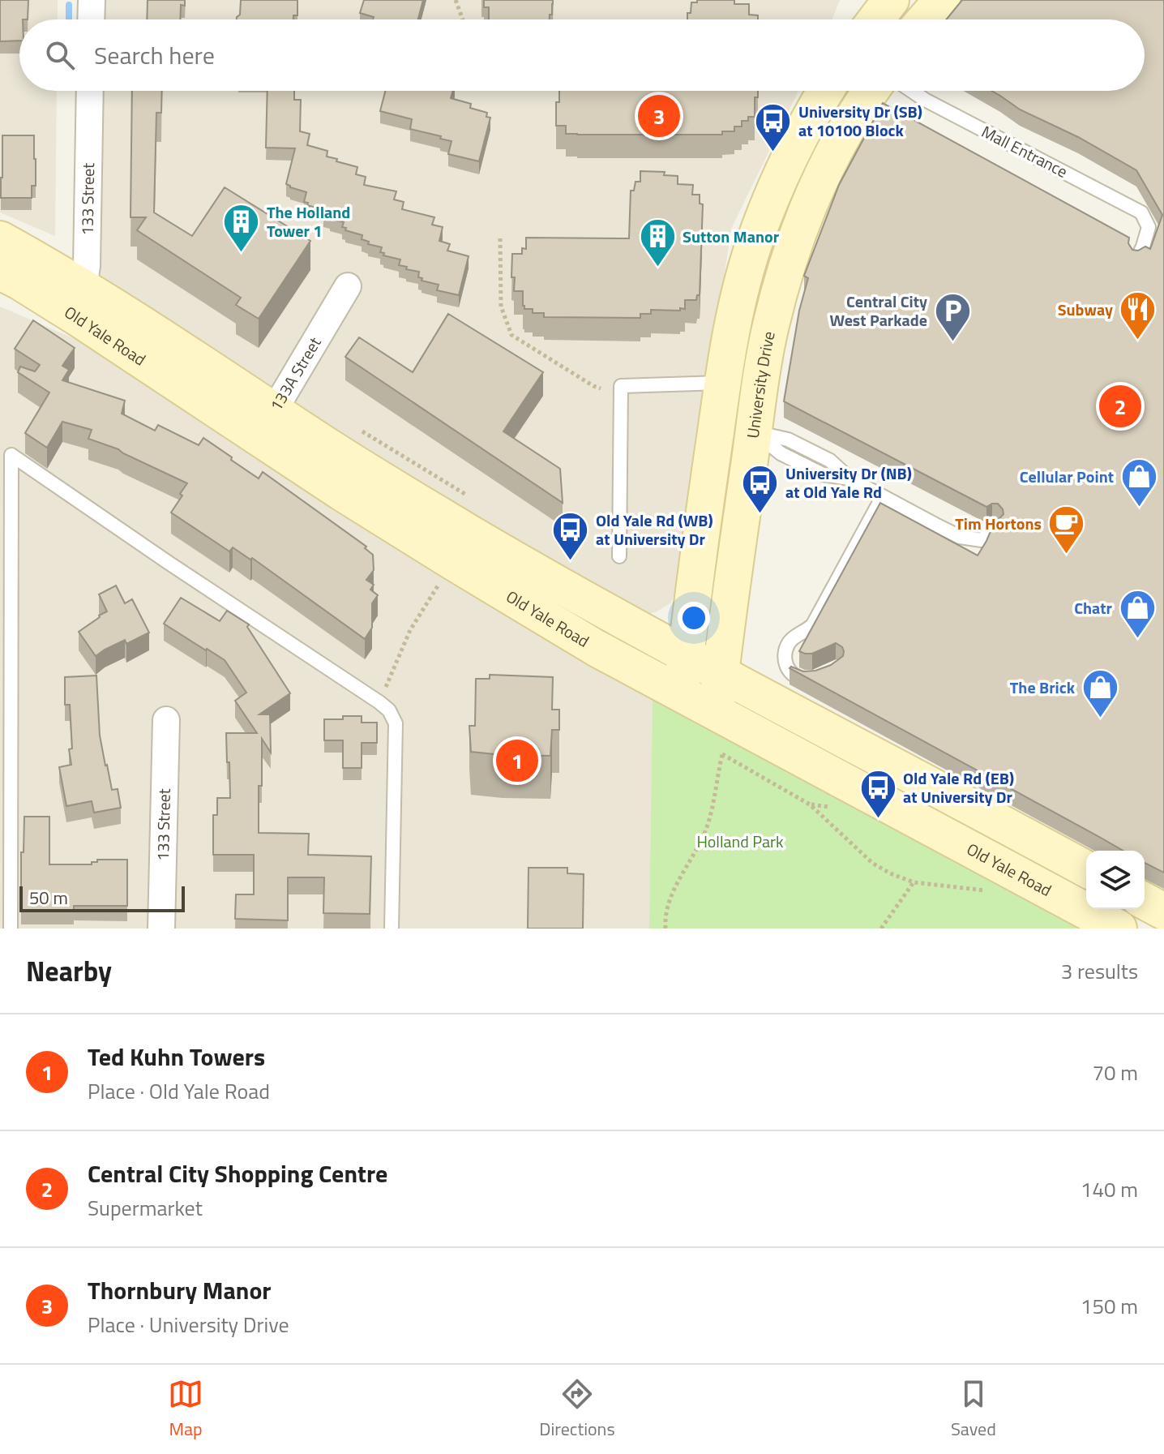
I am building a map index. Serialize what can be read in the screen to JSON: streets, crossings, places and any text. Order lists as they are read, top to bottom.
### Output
{
  "streets": {
    "main road": ["Old Yale Road", "University Drive"],
    "street": ["133 Street", "133A Street"],
    "lane": ["Mall Entrance"]
  },
  "crossings": [
    ["133 Street", "Old Yale Road"],
    ["Old Yale Road", "133A Street"],
    ["Old Yale Road", "University Drive"]
  ],
  "parks": ["Holland Park"],
  "places": {
    "bus stop": [
      "University Dr (SB) at 10100 Block",
      "University Dr (NB) at Old Yale Rd",
      "Old Yale Rd (WB) at University Dr",
      "Old Yale Rd (EB) at University Dr"
    ],
    "building": ["The Holland Tower 1", "Sutton Manor"],
    "restaurant": ["Subway"],
    "parking": ["Central City West Parkade"],
    "shop": ["Cellular Point", "Chatr", "The Brick"],
    "cafe": ["Tim Hortons"]
  },
  "scale_bar": "50 m",
  "page": {
    "search": "Search here",
    "pins": ["3", "2", "1"],
    "scale": "50 m",
    "heading": ["Nearby", "3 results"],
    "list": [
      {
        "mark": "1",
        "name": "Ted Kuhn Towers",
        "note": "Place · Old Yale Road",
        "value": "70 m"
      },
      {
        "mark": "2",
        "name": "Central City Shopping Centre",
        "note": "Supermarket",
        "value": "140 m"
      },
      {
        "mark": "3",
        "name": "Thornbury Manor",
        "note": "Place · University Drive",
        "value": "150 m"
      }
    ],
    "nav": ["Map", "Directions", "Saved"]
  }
}
